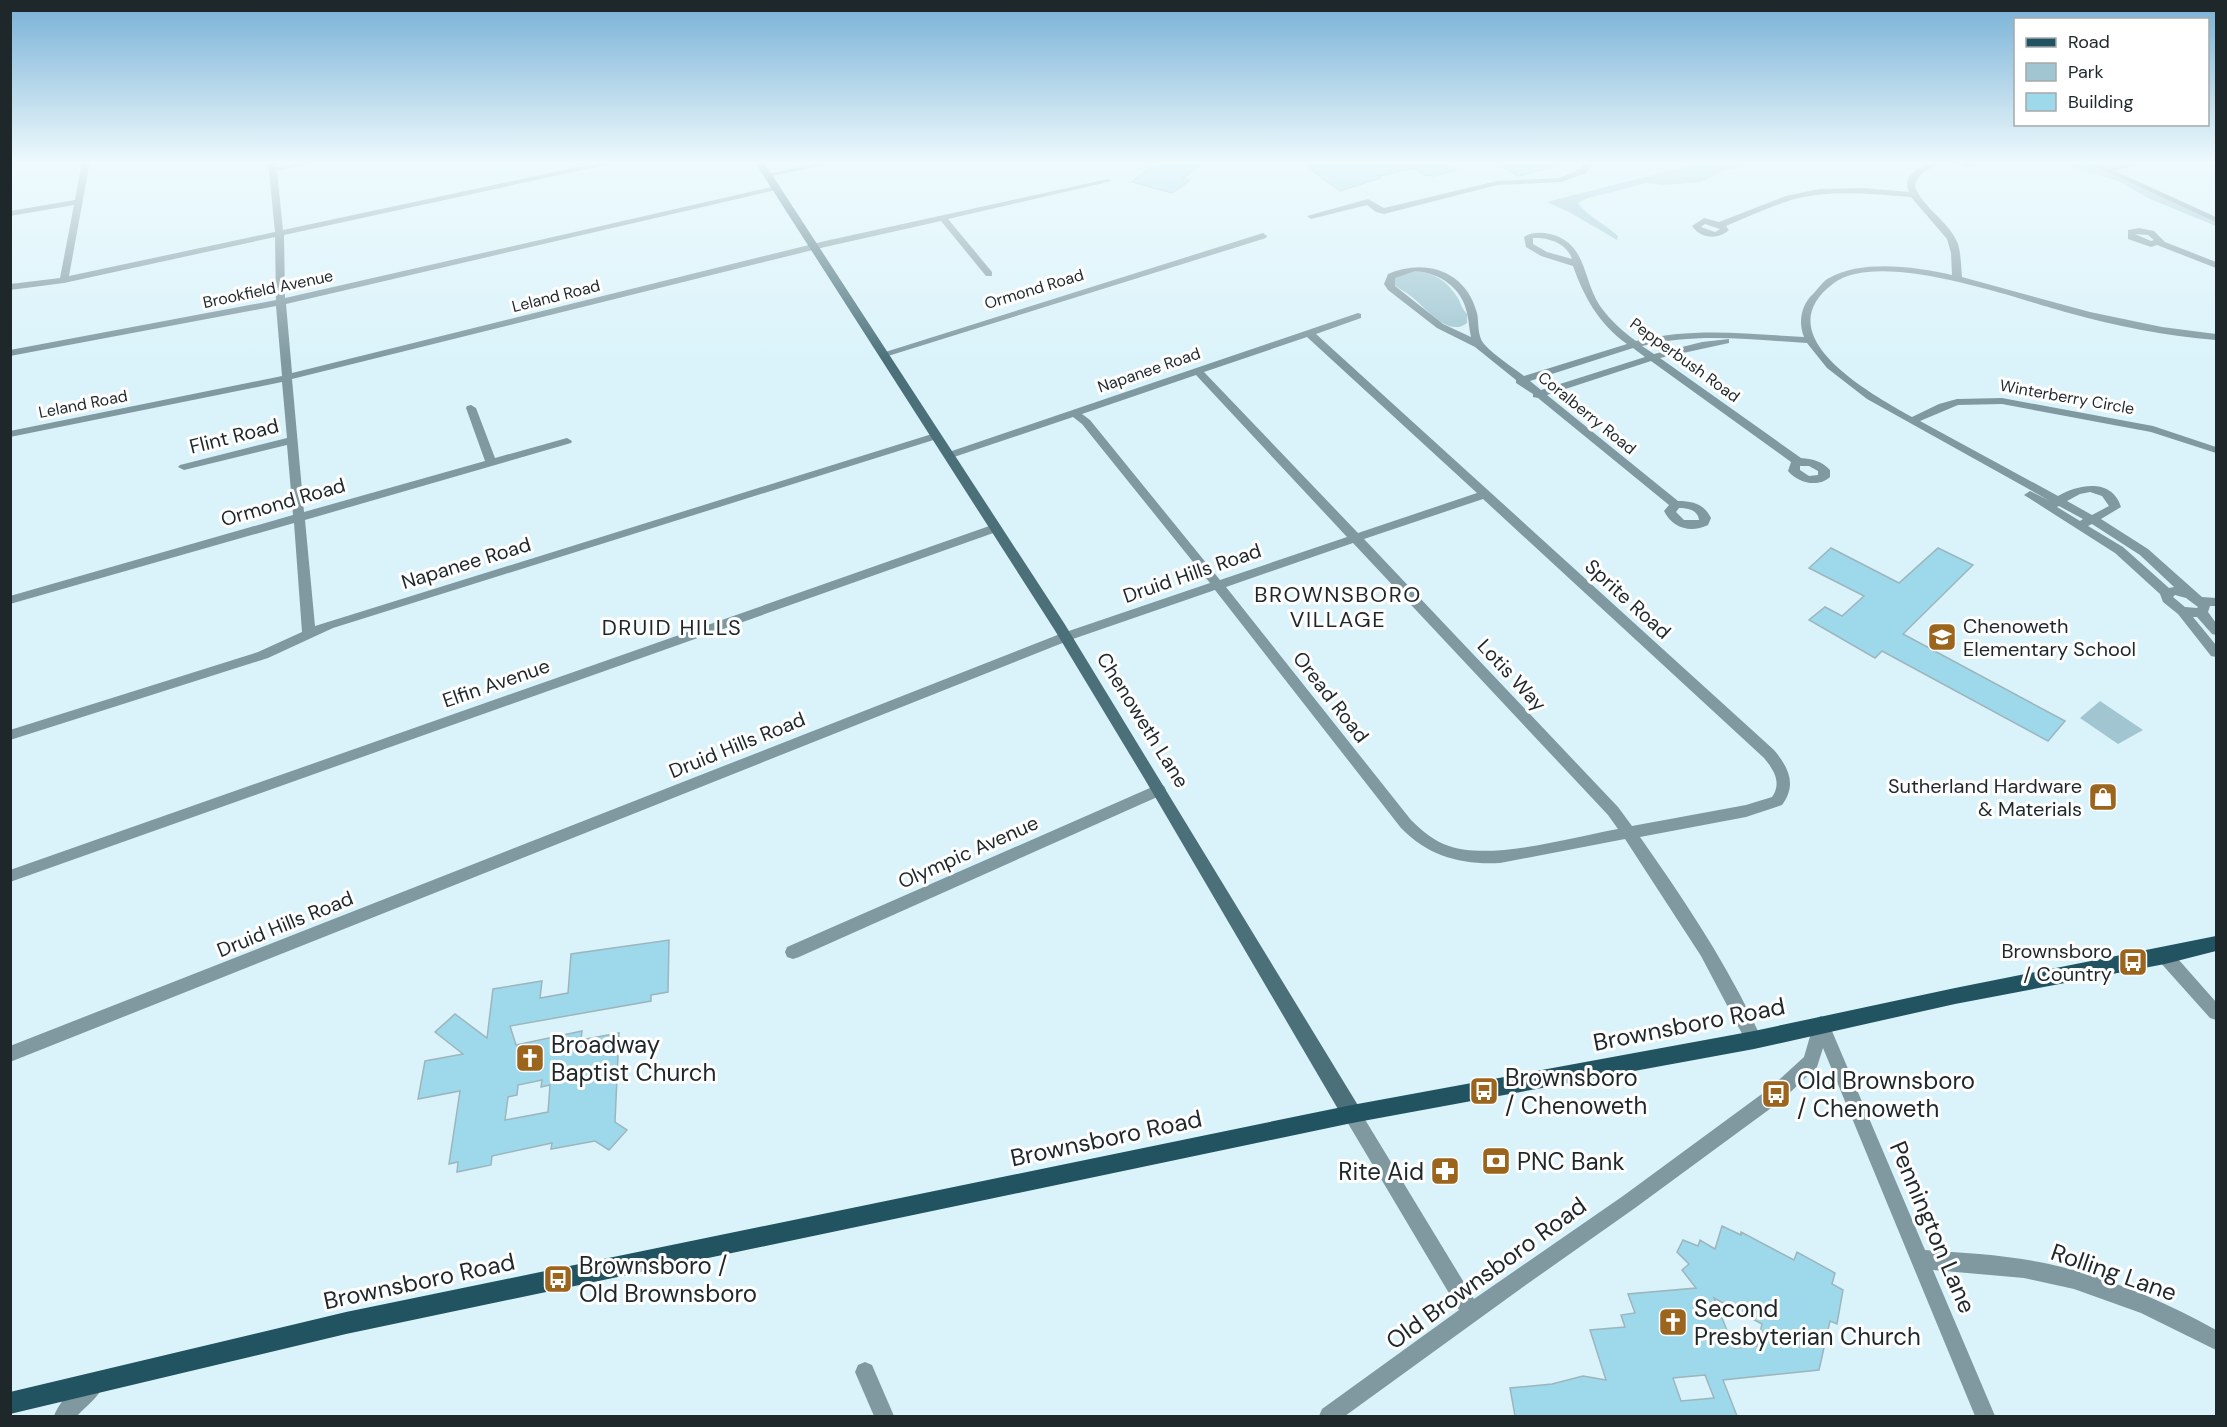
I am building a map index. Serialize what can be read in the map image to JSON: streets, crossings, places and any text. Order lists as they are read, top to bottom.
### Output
{
  "streets": {
    "main road": ["Chenoweth Lane", "Brownsboro Road"],
    "street": [
      "Brookfield Avenue",
      "Ormond Road",
      "Leland Road",
      "Pepperbush Road",
      "Napanee Road",
      "Winterberry Circle",
      "Coralberry Road",
      "Flint Road",
      "Druid Hills Road",
      "Sprite Road",
      "Lotis Way",
      "Elfin Avenue",
      "Oread Road",
      "Olympic Avenue",
      "Pennington Lane",
      "Rolling Lane",
      "Old Brownsboro Road"
    ]
  },
  "crossings": [
    ["Ormond Road", "Chenoweth Lane"],
    ["Leland Road", "Chenoweth Lane"],
    ["Napanee Road", "Sprite Road"],
    ["Napanee Road", "Lotis Way"],
    ["Napanee Road", "Oread Road"],
    ["Napanee Road", "Chenoweth Lane"],
    ["Druid Hills Road", "Sprite Road"],
    ["Druid Hills Road", "Lotis Way"],
    ["Druid Hills Road", "Oread Road"],
    ["Druid Hills Road", "Chenoweth Lane"],
    ["Sprite Road", "Lotis Way"],
    ["Sprite Road", "Oread Road"],
    ["Lotis Way", "Oread Road"],
    ["Lotis Way", "Brownsboro Road"],
    ["Elfin Avenue", "Chenoweth Lane"],
    ["Chenoweth Lane", "Olympic Avenue"],
    ["Chenoweth Lane", "Brownsboro Road"],
    ["Chenoweth Lane", "Old Brownsboro Road"],
    ["Brownsboro Road", "Pennington Lane"],
    ["Brownsboro Road", "Old Brownsboro Road"],
    ["Pennington Lane", "Rolling Lane"],
    ["Pennington Lane", "Old Brownsboro Road"]
  ],
  "districts": ["BROWNSBORO VILLAGE", "DRUID HILLS"],
  "places": {
    "school or university": ["Chenoweth Elementary School"],
    "shop": ["Sutherland Hardware & Materials"],
    "bus stop": [
      "Brownsboro / Country",
      "Brownsboro / Chenoweth",
      "Old Brownsboro / Chenoweth",
      "Brownsboro / Old Brownsboro"
    ],
    "church": ["Broadway Baptist Church", "Second Presbyterian Church"],
    "bank": ["PNC Bank"],
    "pharmacy": ["Rite Aid"]
  },
  "legend": ["Road", "Park", "Building"]
}
